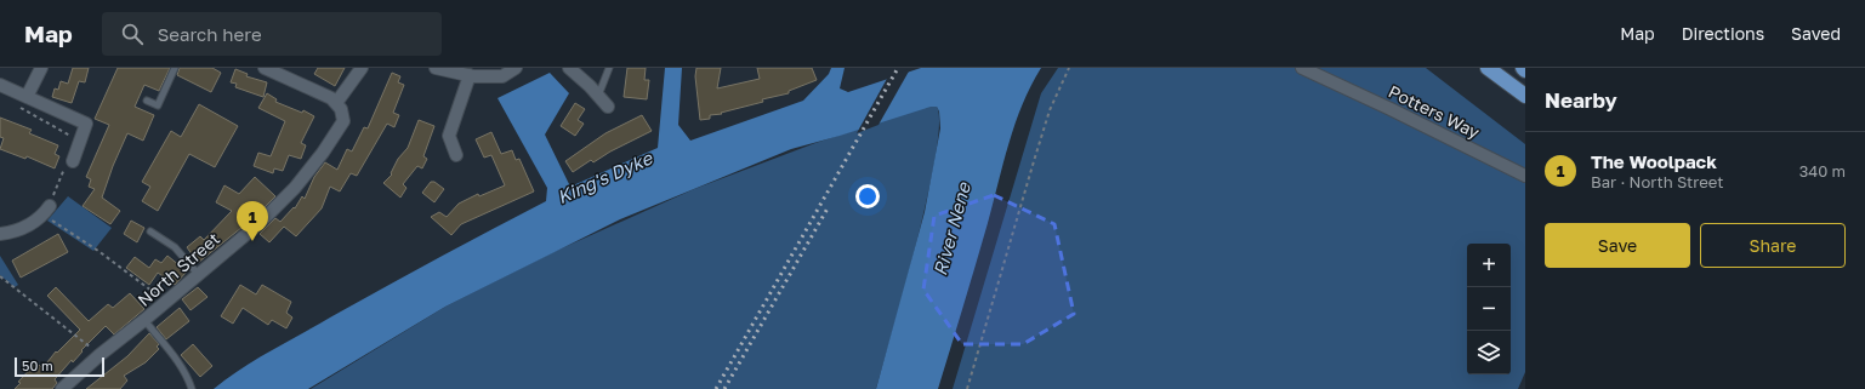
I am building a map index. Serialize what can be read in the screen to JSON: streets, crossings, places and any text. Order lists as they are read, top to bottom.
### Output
{
  "streets": {
    "street": ["Potters Way", "North Street"]
  },
  "water": ["King's Dyke", "River Nene"],
  "scale_bar": "50 m",
  "page": {
    "header": "Map",
    "search": "Search here",
    "nav": ["Map", "Directions", "Saved"],
    "heading": "Nearby",
    "list": [
      {
        "mark": "1",
        "name": "The Woolpack",
        "note": "Bar · North Street",
        "value": "340 m"
      }
    ],
    "pins": "1",
    "buttons": ["Save", "Share"],
    "map_buttons": ["+", "−"],
    "scale": "50 m"
  }
}
